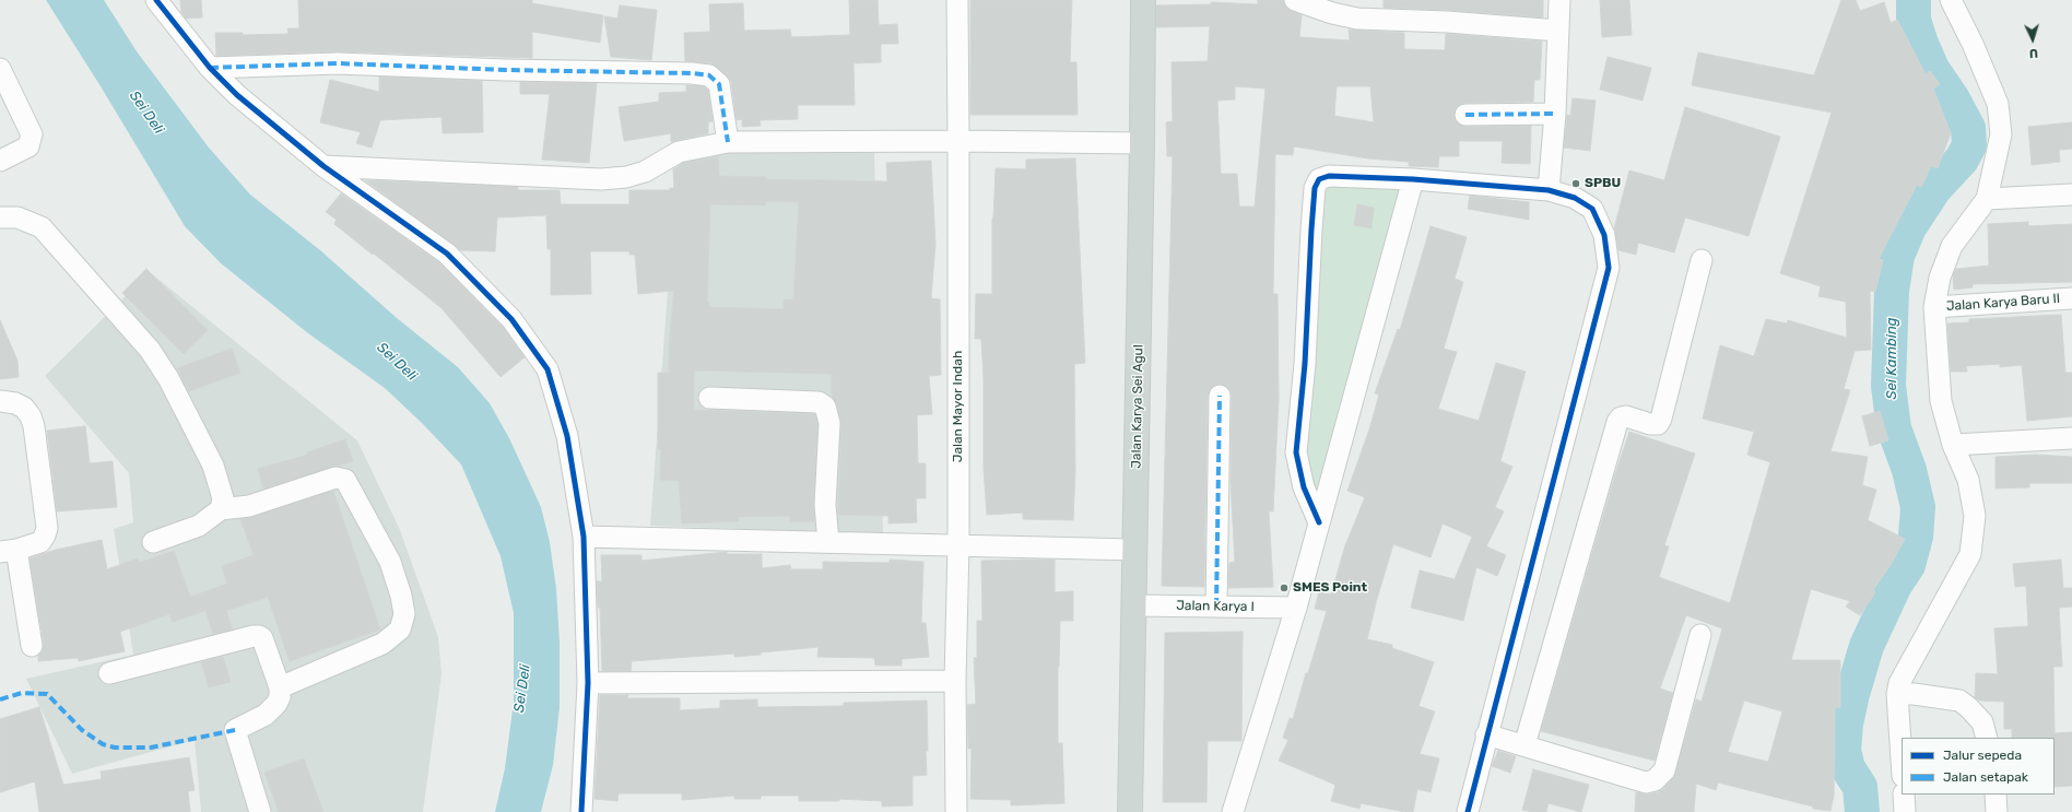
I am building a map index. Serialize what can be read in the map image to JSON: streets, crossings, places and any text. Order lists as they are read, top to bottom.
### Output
{
  "streets": {
    "main road": ["Jalan Karya Sei Agul"],
    "street": ["Jalan Karya Baru II", "Jalan Mayor Indah", "Jalan Karya I"]
  },
  "crossings": [
    ["Jalan Karya Sei Agul", "Jalan Karya I"]
  ],
  "water": ["Sei Deli", "Sei Kambing"],
  "places": ["SPBU", "SMES Point"],
  "legend": ["Jalur sepeda", "Jalan setapak"],
  "north": "bottom"
}
